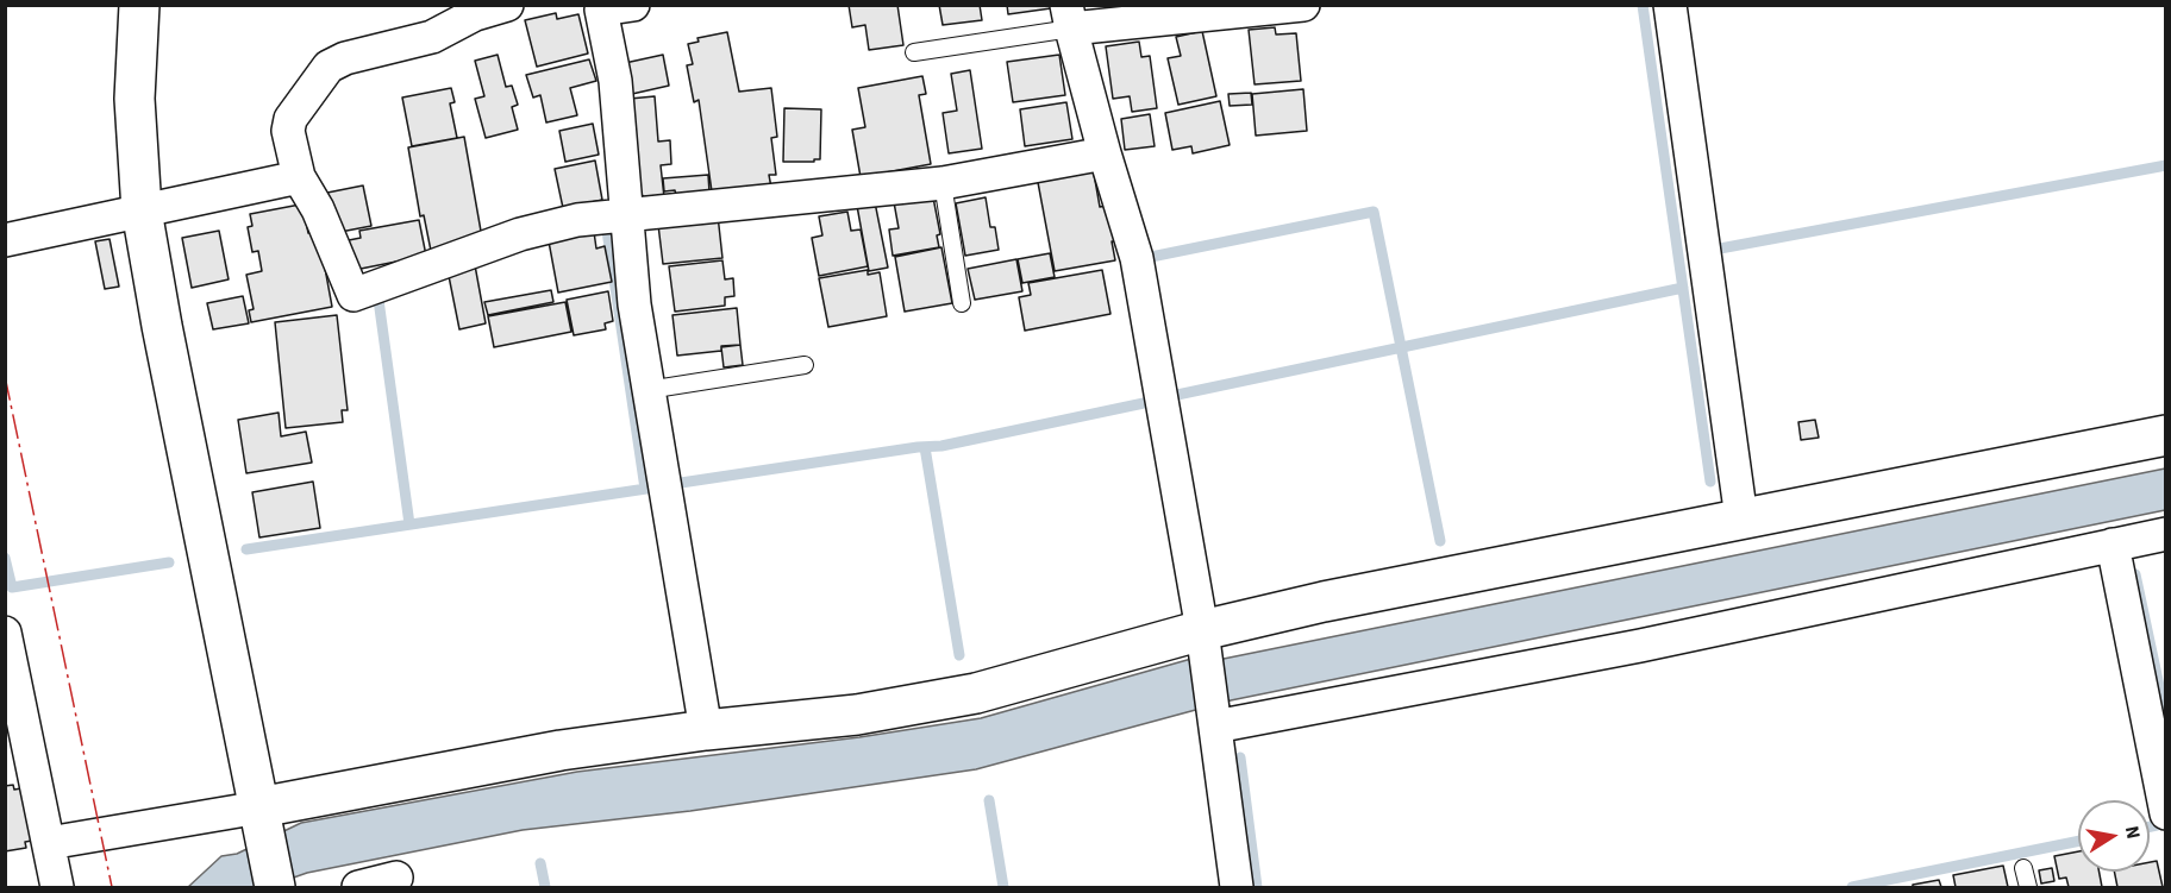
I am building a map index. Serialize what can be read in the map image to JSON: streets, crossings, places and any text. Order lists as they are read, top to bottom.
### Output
{
  "north": "right"
}
